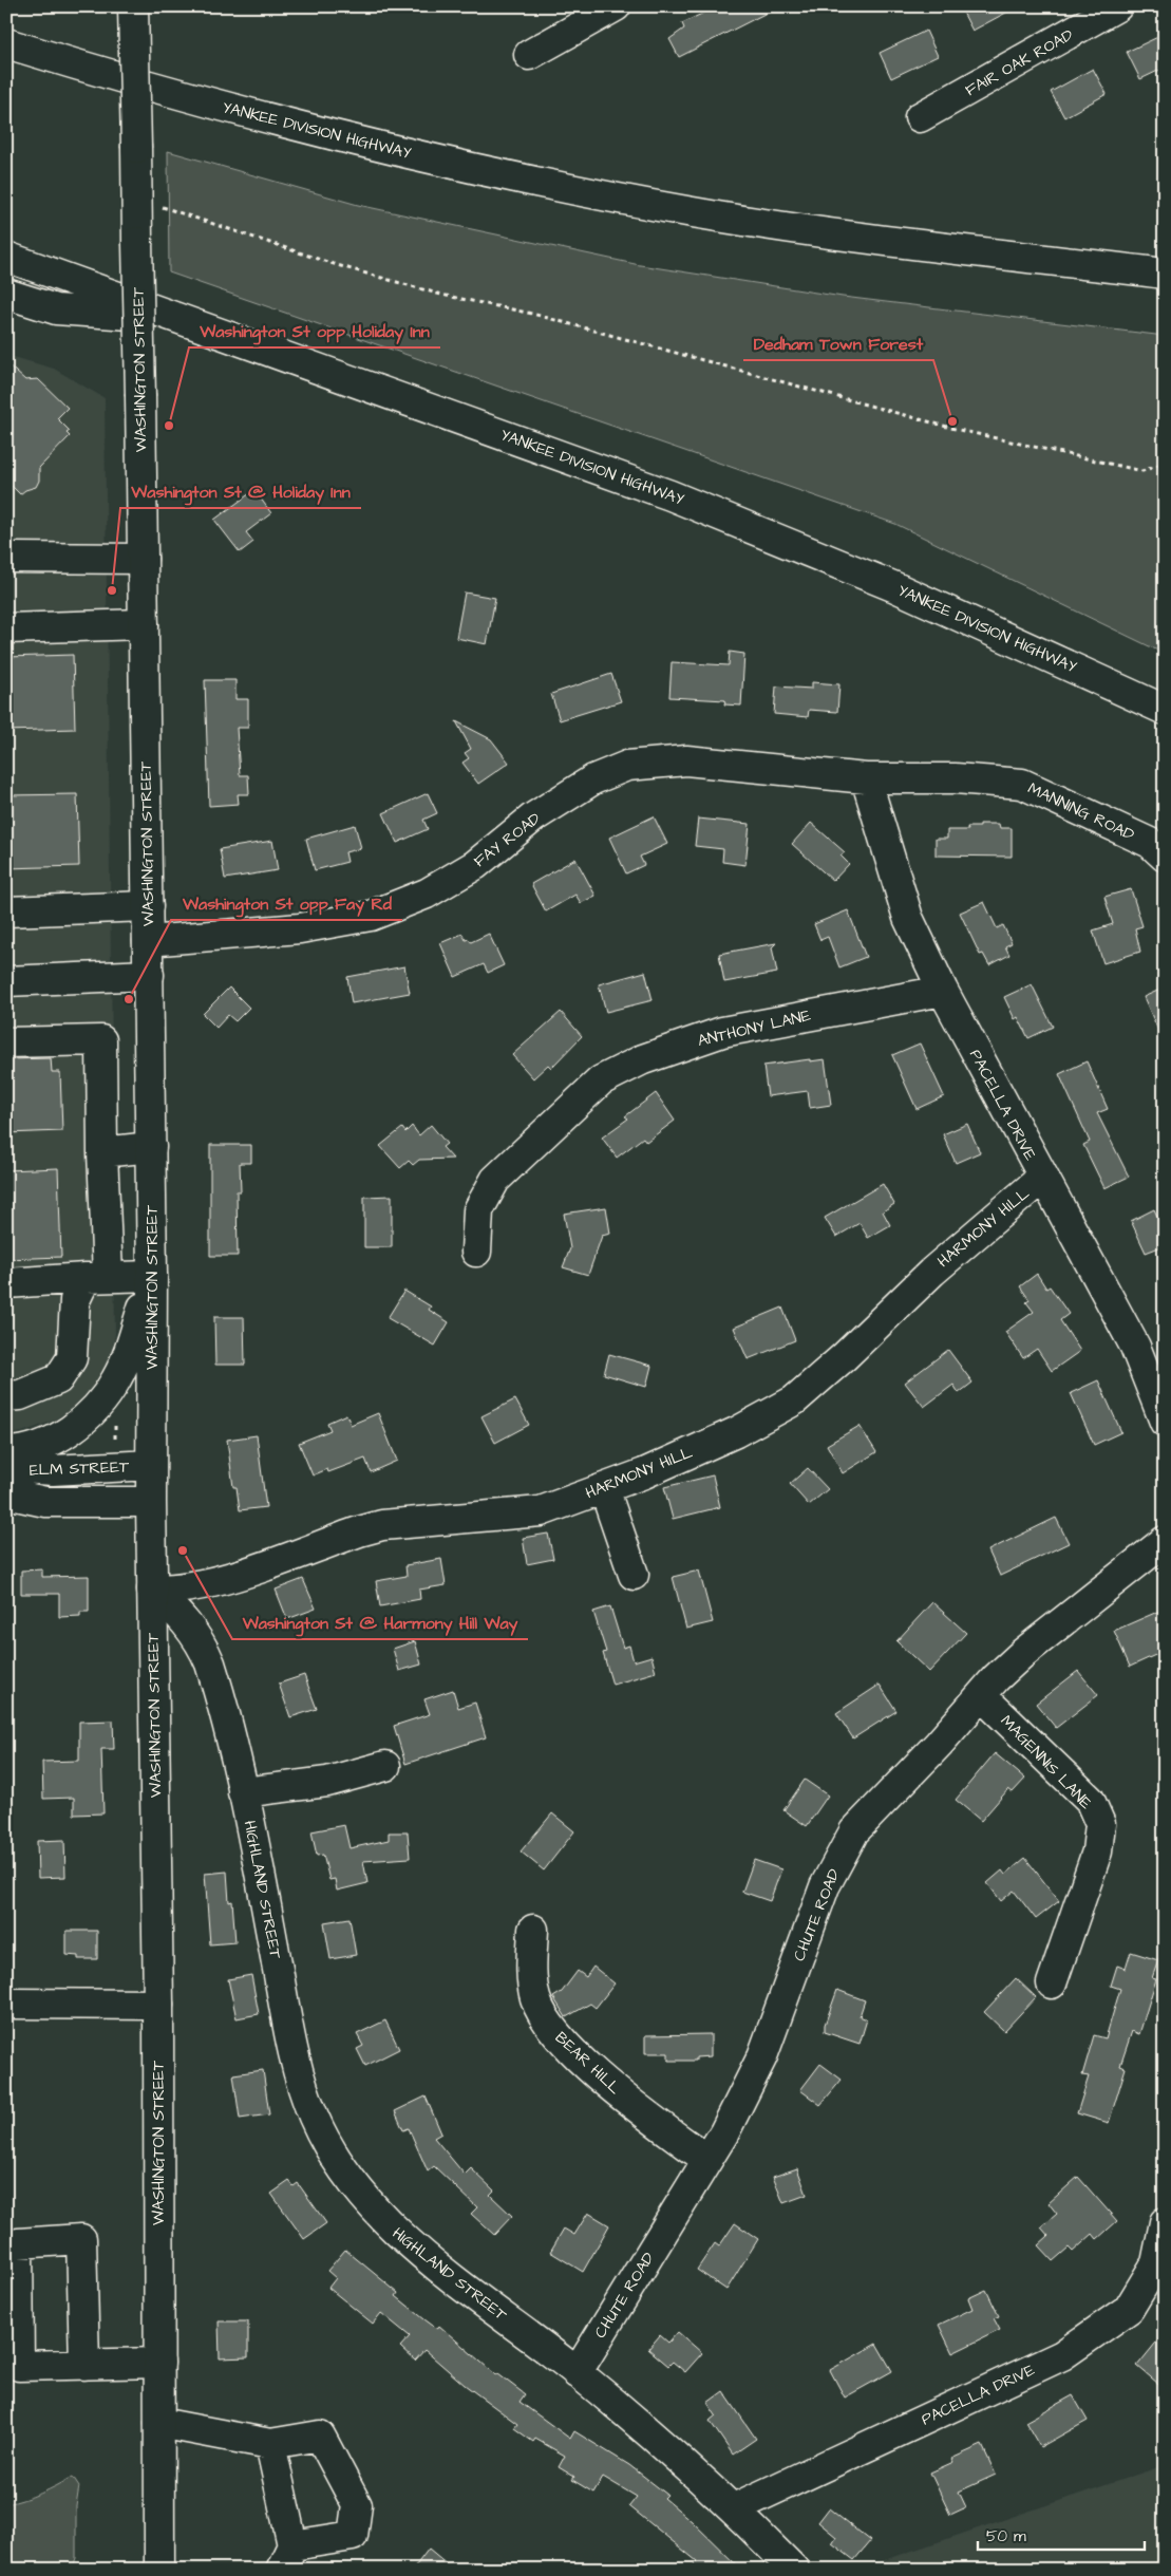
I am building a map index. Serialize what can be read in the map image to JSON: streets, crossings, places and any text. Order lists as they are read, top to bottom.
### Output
{
  "streets": {
    "main road": [
      "FAIR OAK ROAD",
      "YANKEE DIVISION HIGHWAY",
      "WASHINGTON STREET",
      "MANNING ROAD",
      "FAY ROAD",
      "ANTHONY LANE",
      "PACELLA DRIVE",
      "HARMONY HILL",
      "ELM STREET",
      "MAGENNIS LANE",
      "HIGHLAND STREET",
      "CHUTE ROAD",
      "BEAR HILL"
    ]
  },
  "crossings": [
    ["WASHINGTON STREET", "FAY ROAD"],
    ["WASHINGTON STREET", "HARMONY HILL"],
    ["WASHINGTON STREET", "ELM STREET"],
    ["WASHINGTON STREET", "HIGHLAND STREET"],
    ["MANNING ROAD", "FAY ROAD"],
    ["MANNING ROAD", "PACELLA DRIVE"],
    ["FAY ROAD", "PACELLA DRIVE"],
    ["ANTHONY LANE", "PACELLA DRIVE"],
    ["PACELLA DRIVE", "HARMONY HILL"],
    ["PACELLA DRIVE", "HIGHLAND STREET"],
    ["HARMONY HILL", "HIGHLAND STREET"],
    ["MAGENNIS LANE", "CHUTE ROAD"],
    ["HIGHLAND STREET", "CHUTE ROAD"],
    ["CHUTE ROAD", "BEAR HILL"]
  ],
  "places": [
    "Dedham Town Forest",
    "Washington St opp Holiday Inn",
    "Washington St @ Holiday Inn",
    "Washington St opp Fay Rd",
    "Washington St @ Harmony Hill Way"
  ],
  "scale_bar": "50 m"
}
